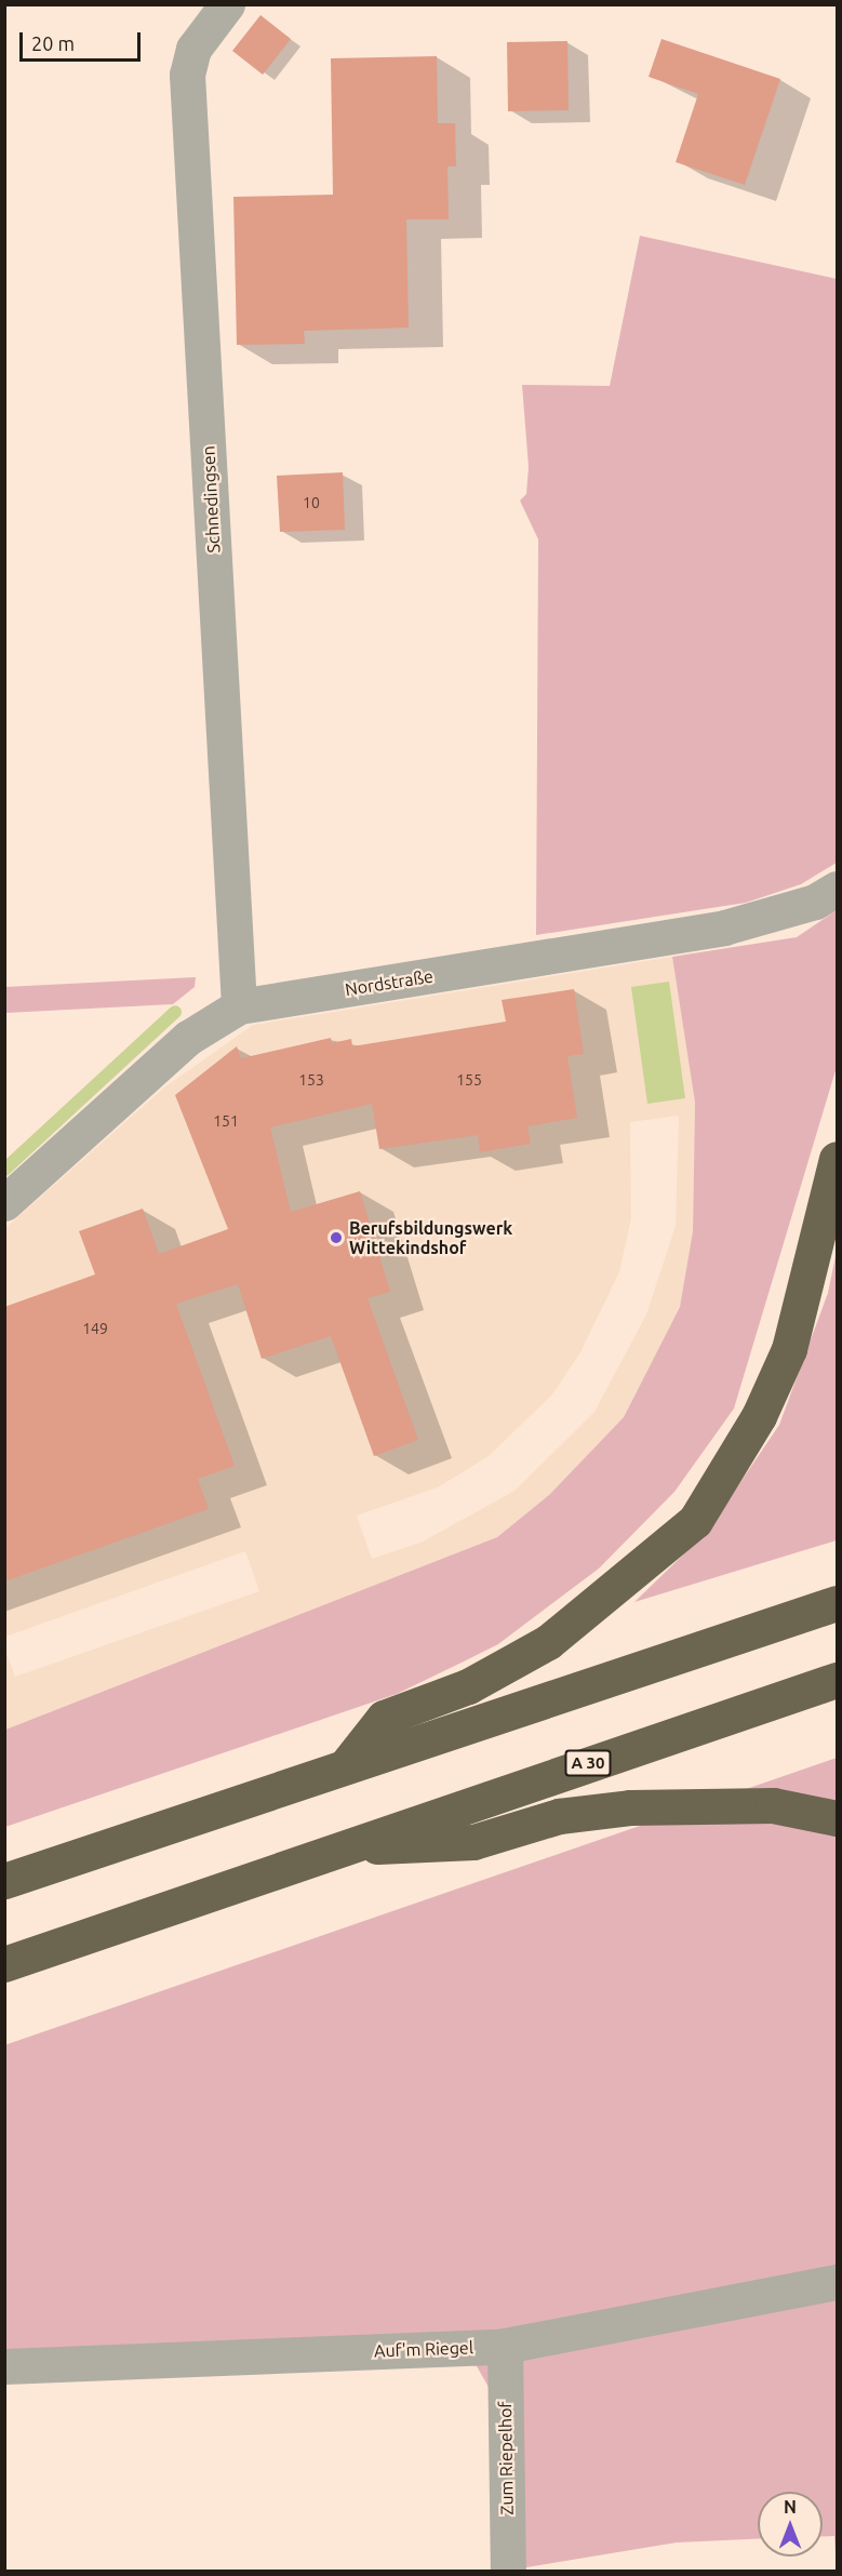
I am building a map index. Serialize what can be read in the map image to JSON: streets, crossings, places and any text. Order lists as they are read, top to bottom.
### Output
{
  "streets": {
    "highway": ["A 30"],
    "street": [
      "Schnedingsen",
      "Nordstraße",
      "Auf'm Riegel",
      "Zum Riepelhof"
    ]
  },
  "crossings": [
    ["Schnedingsen", "Nordstraße"],
    ["Auf'm Riegel", "Zum Riepelhof"]
  ],
  "places": ["Berufsbildungswerk Wittekindshof"],
  "house_numbers": [
    "10",
    "153",
    "155",
    "151",
    "149"
  ],
  "scale_bar": "20 m",
  "north": "top"
}
